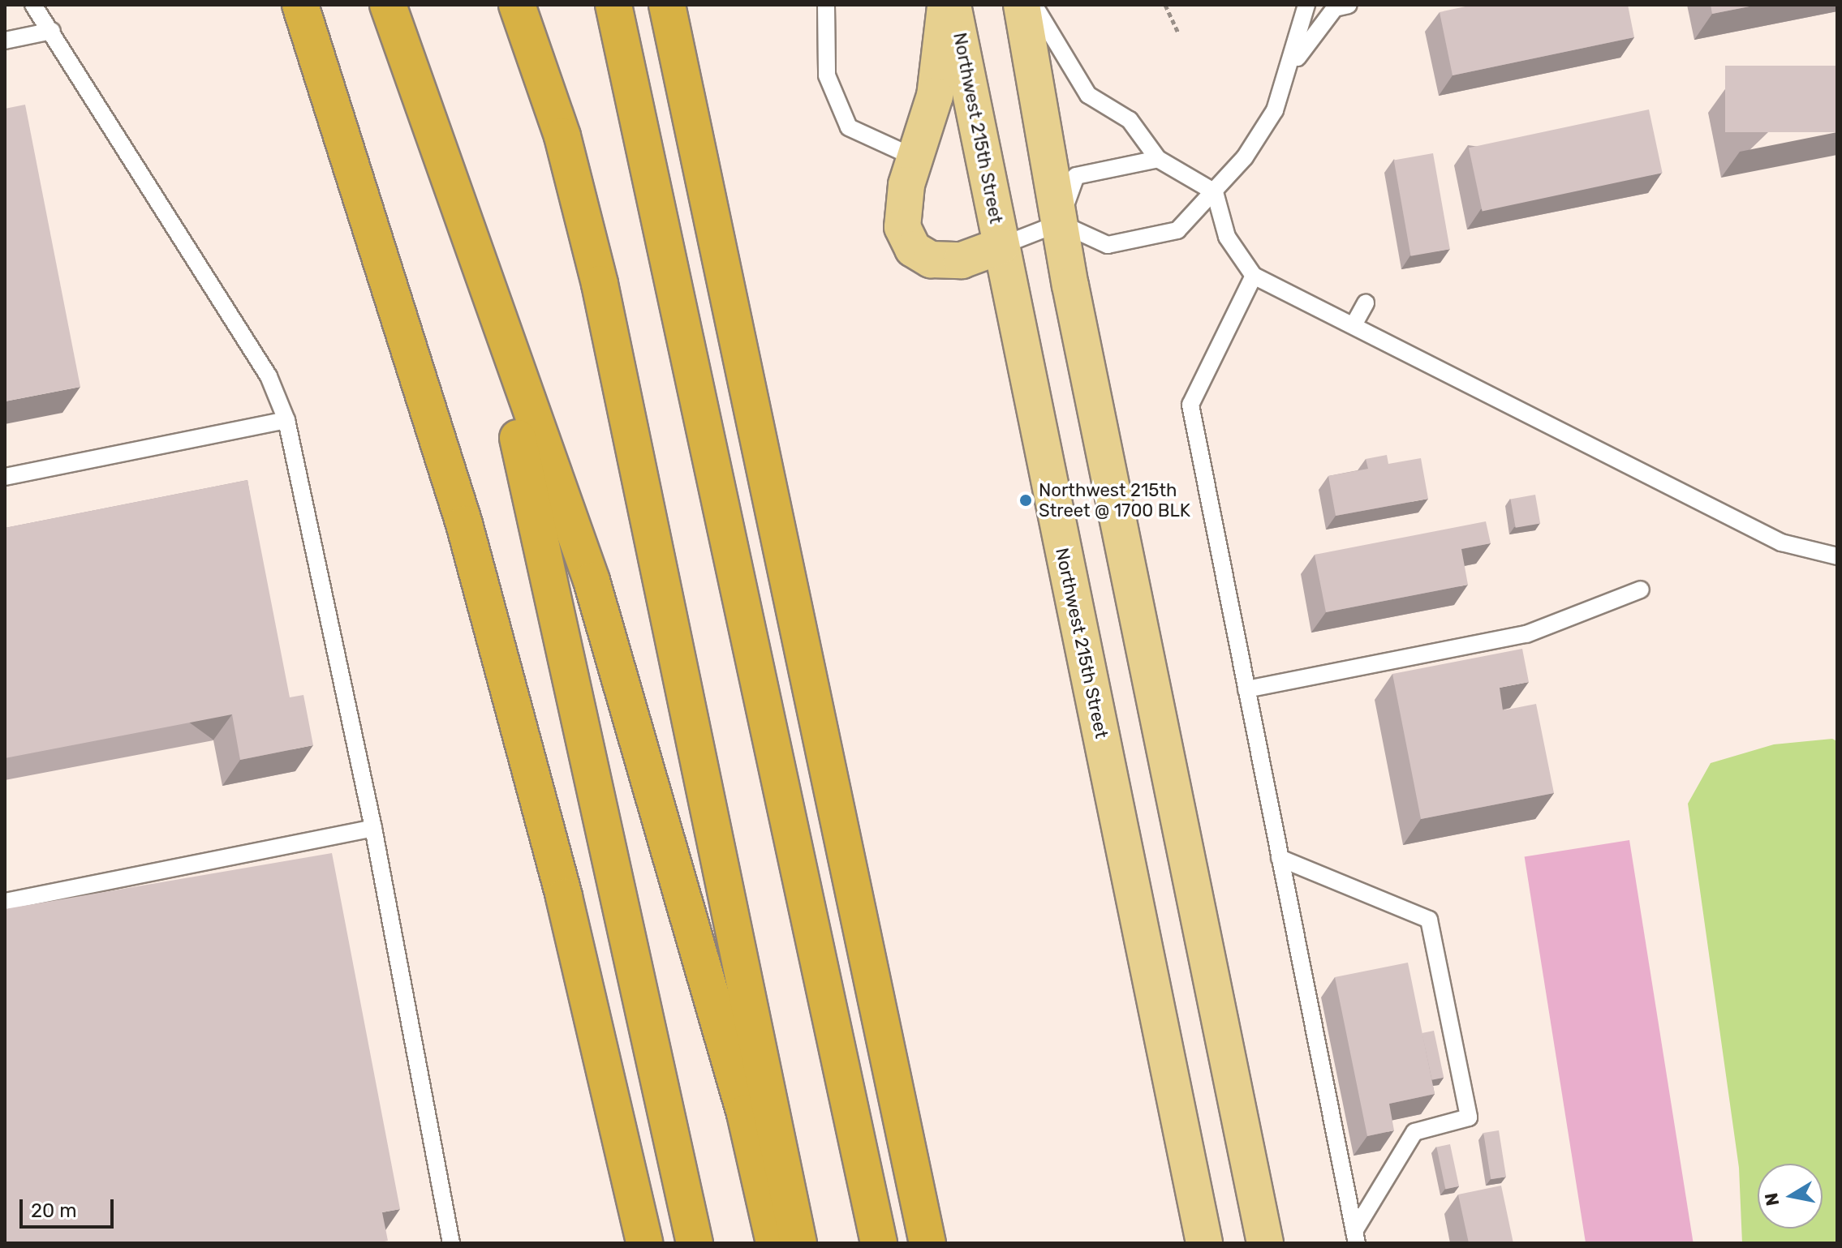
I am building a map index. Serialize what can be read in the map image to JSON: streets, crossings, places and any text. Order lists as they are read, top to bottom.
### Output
{
  "streets": {
    "main road": ["Northwest 215th Street"]
  },
  "places": ["Northwest 215th Street @ 1700 BLK"],
  "scale_bar": "20 m",
  "north": "left"
}
